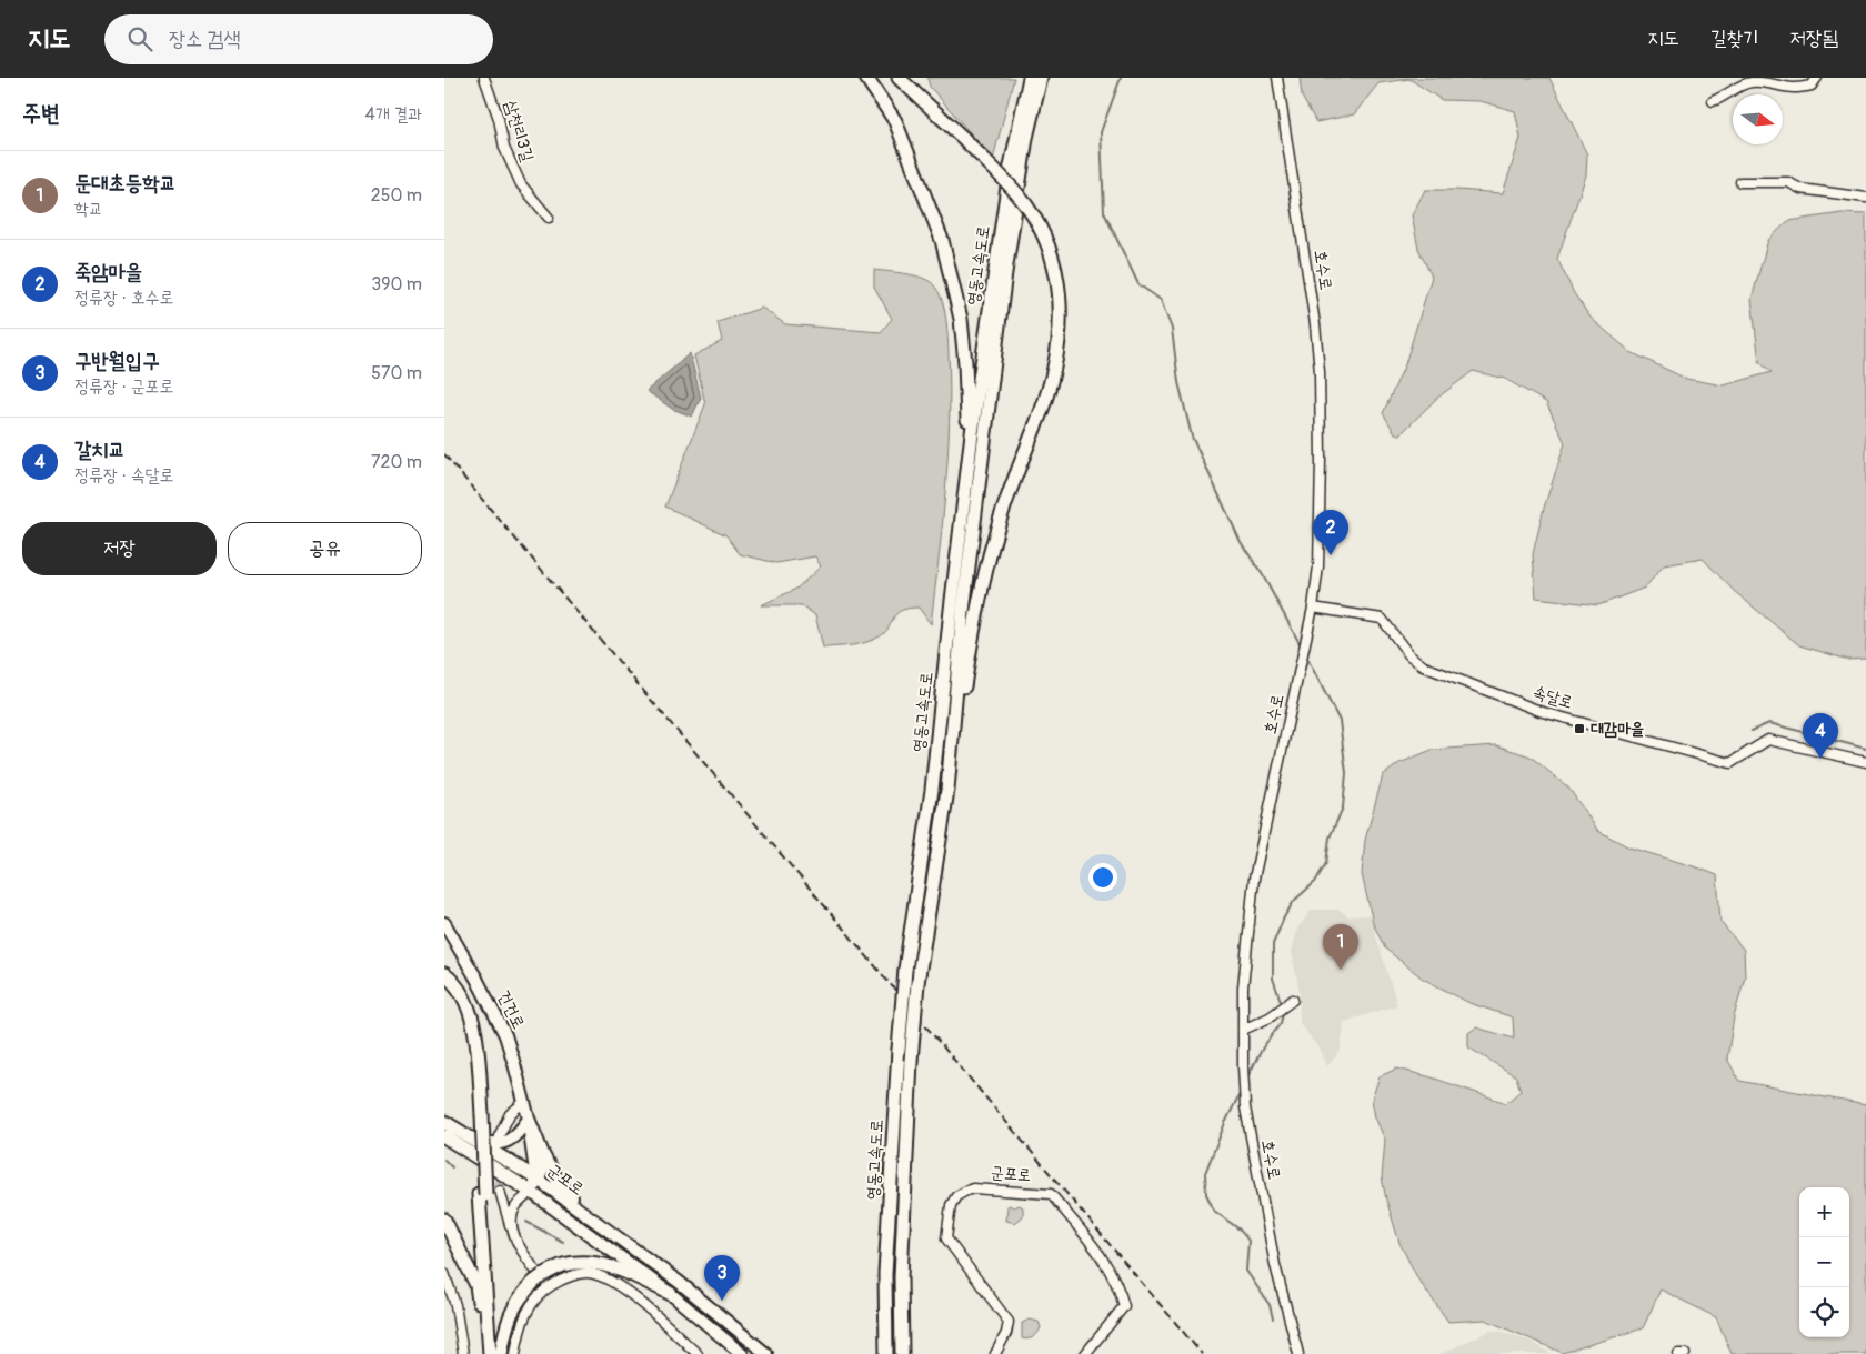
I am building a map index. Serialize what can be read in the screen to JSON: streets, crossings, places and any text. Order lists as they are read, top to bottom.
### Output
{
  "streets": {
    "highway": ["영동고속도로", "군포로"],
    "main road": ["건건로"],
    "street": ["삼천리3길", "호수로", "속달로"]
  },
  "crossings": [
    ["호수로", "속달로"],
    ["건건로", "군포로"]
  ],
  "places": {
    "transit": ["대감마을"]
  },
  "north": "right",
  "page": {
    "header": "지도",
    "search": "장소 검색",
    "nav": ["지도", "길찾기", "저장됨"],
    "heading": ["주변", "4개 결과"],
    "list": [
      {
        "mark": "1",
        "name": "둔대초등학교",
        "note": "학교",
        "value": "250 m"
      },
      {
        "mark": "2",
        "name": "죽암마을",
        "note": "정류장 · 호수로",
        "value": "390 m"
      },
      {
        "mark": "3",
        "name": "구반월입구",
        "note": "정류장 · 군포로",
        "value": "570 m"
      },
      {
        "mark": "4",
        "name": "갈치교",
        "note": "정류장 · 속달로",
        "value": "720 m"
      }
    ],
    "buttons": ["저장", "공유"],
    "pins": [
      "2",
      "4",
      "1",
      "3"
    ],
    "map_buttons": ["+", "−"]
  }
}
